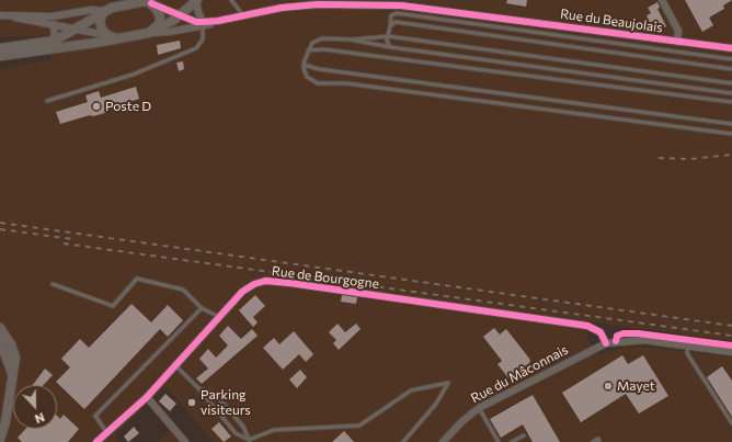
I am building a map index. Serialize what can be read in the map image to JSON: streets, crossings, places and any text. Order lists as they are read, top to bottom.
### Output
{
  "streets": {
    "street": ["Rue du Beaujolais", "Rue de Bourgogne", "Rue du Mâconnais"]
  },
  "crossings": [
    ["Rue de Bourgogne", "Rue du Mâconnais"]
  ],
  "places": ["Poste D", "Mayet", "Parking visiteurs"],
  "north": "bottom"
}
